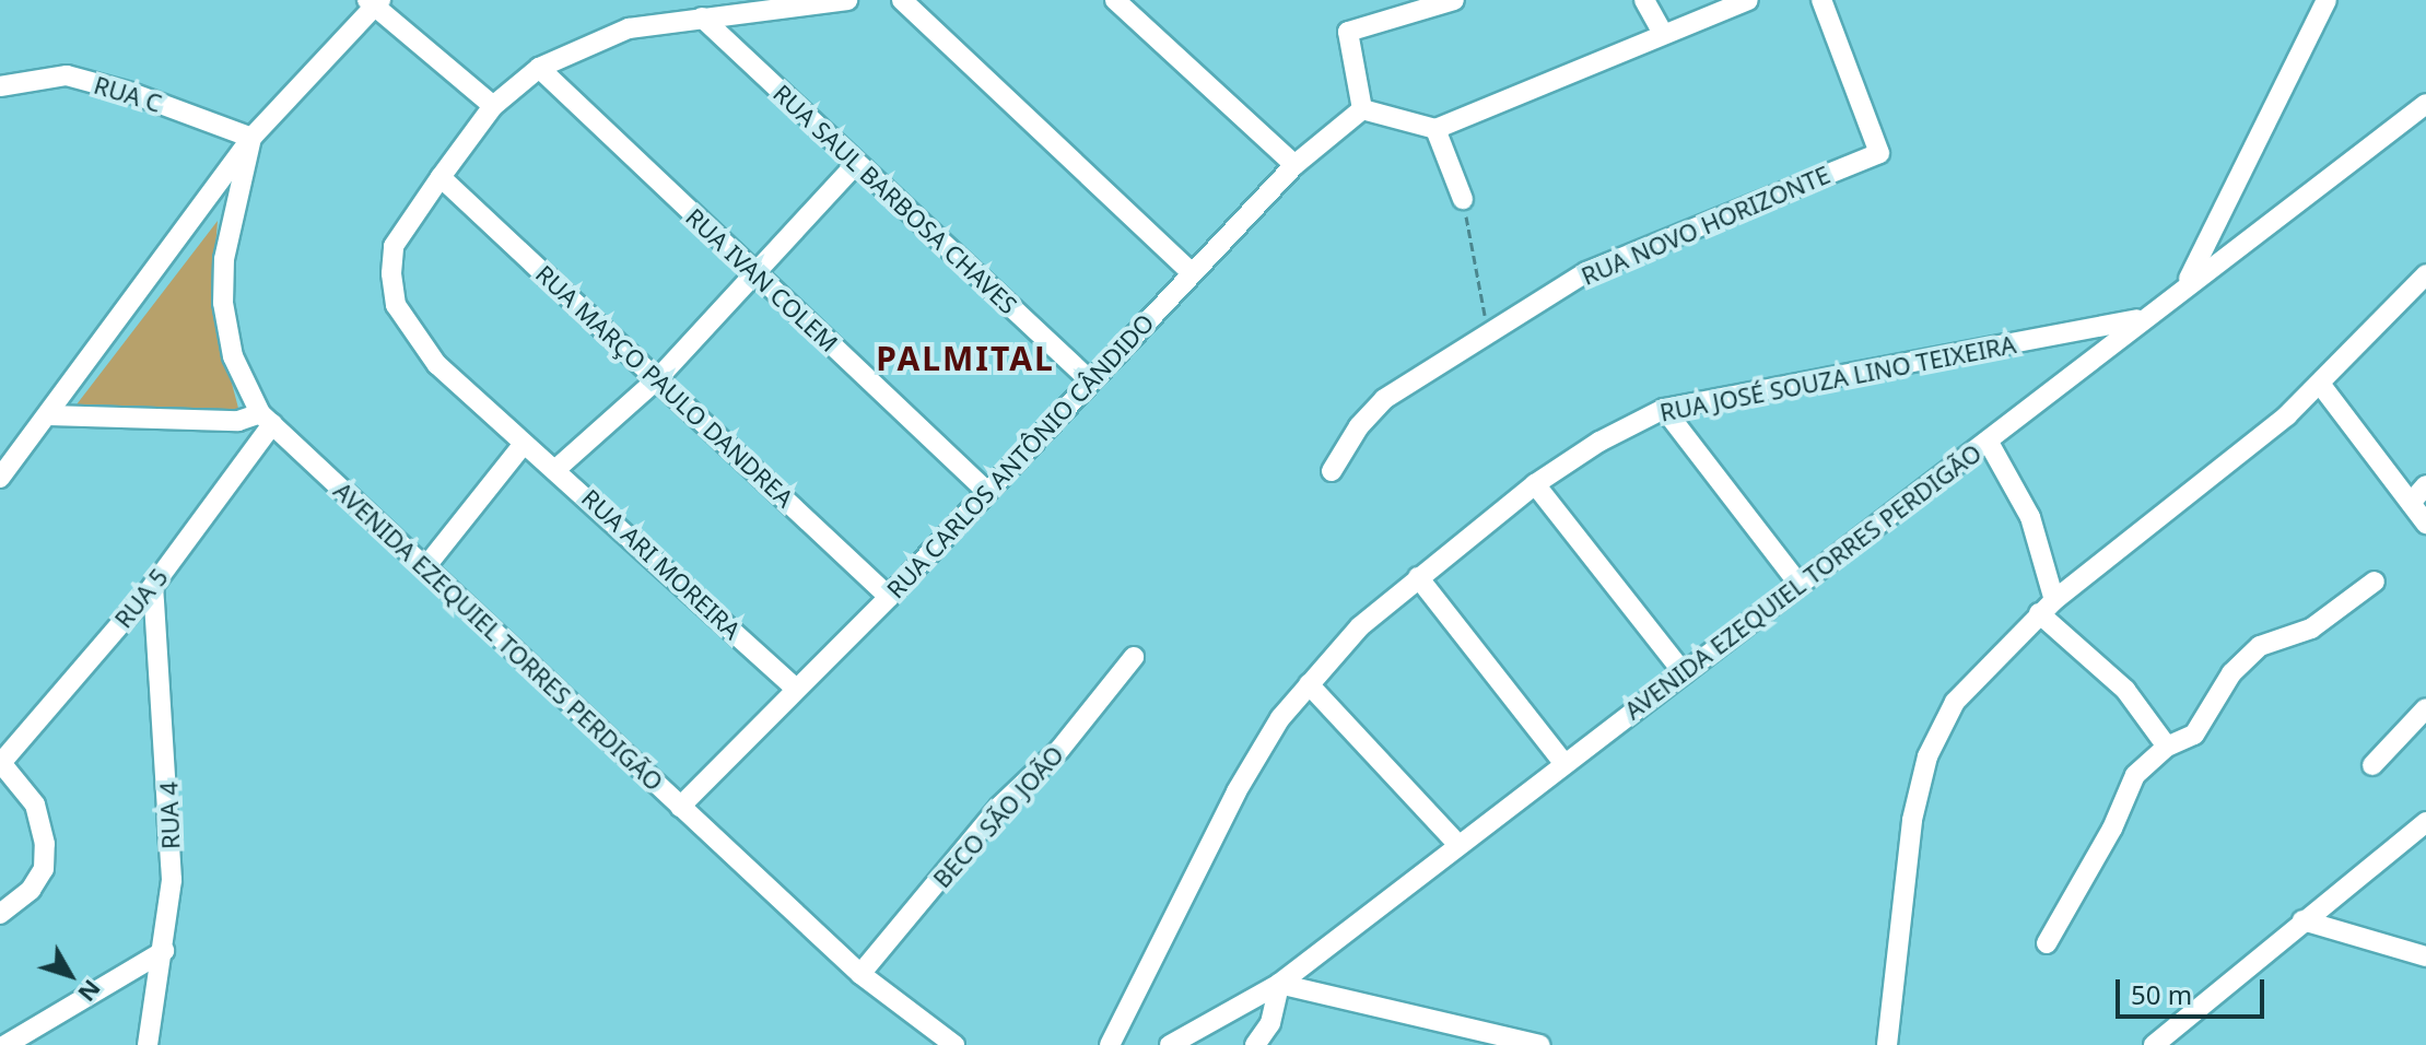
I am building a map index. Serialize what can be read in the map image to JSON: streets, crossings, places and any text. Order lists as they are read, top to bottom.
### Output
{
  "streets": {
    "street": [
      "RUA C",
      "RUA SAUL BARBOSA CHAVES",
      "RUA NOVO HORIZONTE",
      "RUA IVAN COLEM",
      "RUA JOSÉ SOUZA LINO TEIXEIRA",
      "RUA MARÇO PAULO DANDREA",
      "RUA CARLOS ANTÔNIO CÂNDIDO",
      "RUA ARI MOREIRA",
      "AVENIDA EZEQUIEL TORRES PERDIGÃO",
      "RUA 5",
      "RUA 4",
      "BECO SÃO JOÃO"
    ]
  },
  "crossings": [
    ["RUA C", "AVENIDA EZEQUIEL TORRES PERDIGÃO"],
    ["RUA SAUL BARBOSA CHAVES", "RUA CARLOS ANTÔNIO CÂNDIDO"],
    ["RUA SAUL BARBOSA CHAVES", "RUA ARI MOREIRA"],
    ["RUA IVAN COLEM", "RUA CARLOS ANTÔNIO CÂNDIDO"],
    ["RUA IVAN COLEM", "RUA ARI MOREIRA"],
    ["RUA JOSÉ SOUZA LINO TEIXEIRA", "AVENIDA EZEQUIEL TORRES PERDIGÃO"],
    ["RUA MARÇO PAULO DANDREA", "RUA CARLOS ANTÔNIO CÂNDIDO"],
    ["RUA MARÇO PAULO DANDREA", "RUA ARI MOREIRA"],
    ["RUA CARLOS ANTÔNIO CÂNDIDO", "RUA ARI MOREIRA"],
    ["RUA CARLOS ANTÔNIO CÂNDIDO", "AVENIDA EZEQUIEL TORRES PERDIGÃO"],
    ["AVENIDA EZEQUIEL TORRES PERDIGÃO", "RUA 5"],
    ["AVENIDA EZEQUIEL TORRES PERDIGÃO", "BECO SÃO JOÃO"],
    ["RUA 5", "RUA 4"]
  ],
  "districts": ["PALMITAL"],
  "scale_bar": "50 m",
  "north": "bottom right"
}
